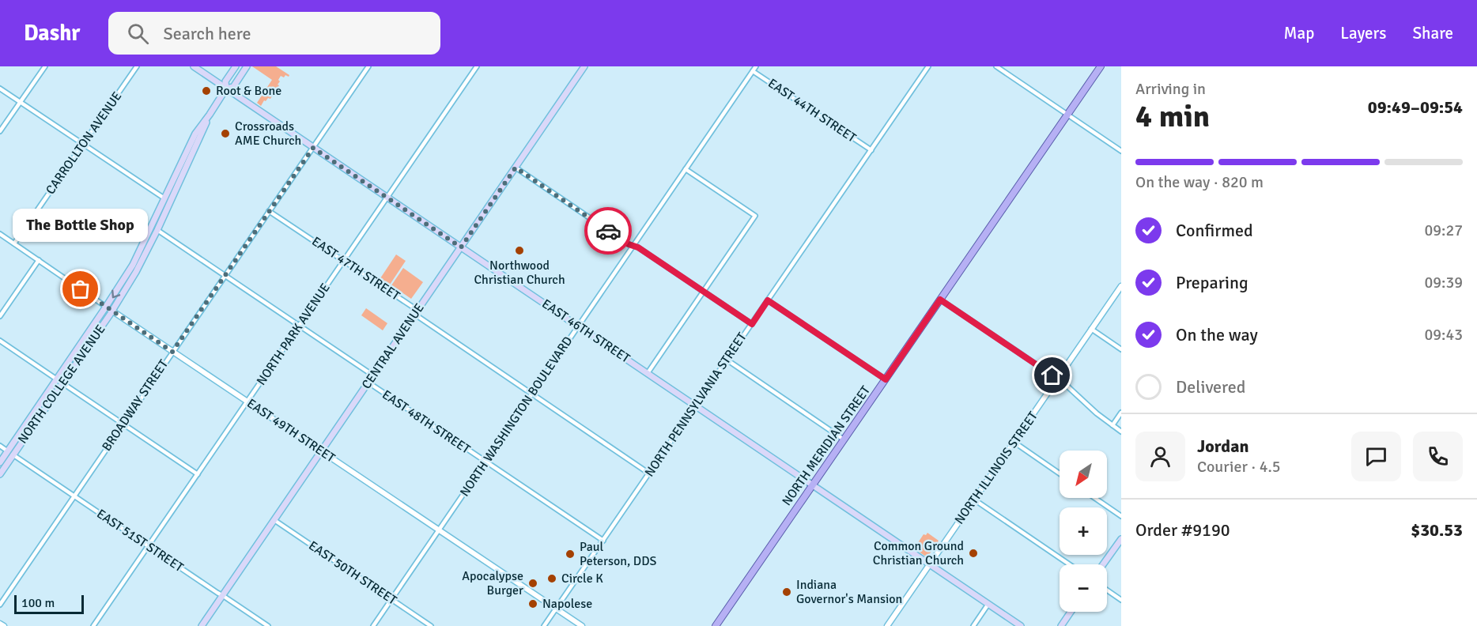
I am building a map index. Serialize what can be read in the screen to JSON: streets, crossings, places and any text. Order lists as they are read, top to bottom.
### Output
{
  "streets": {
    "main road": [
      "EAST 46TH STREET",
      "CENTRAL AVENUE",
      "NORTH COLLEGE AVENUE",
      "NORTH MERIDIAN STREET"
    ],
    "street": [
      "EAST 44TH STREET",
      "CARROLLTON AVENUE",
      "EAST 47TH STREET",
      "NORTH PARK AVENUE",
      "NORTH PENNSYLVANIA STREET",
      "BROADWAY STREET",
      "NORTH WASHINGTON BOULEVARD",
      "EAST 48TH STREET",
      "EAST 49TH STREET",
      "NORTH ILLINOIS STREET",
      "EAST 51ST STREET",
      "EAST 50TH STREET"
    ]
  },
  "crossings": [
    ["EAST 44TH STREET", "NORTH PENNSYLVANIA STREET"],
    ["EAST 44TH STREET", "NORTH WASHINGTON BOULEVARD"],
    ["CARROLLTON AVENUE", "EAST 49TH STREET"],
    ["EAST 47TH STREET", "NORTH PARK AVENUE"],
    ["EAST 47TH STREET", "CENTRAL AVENUE"],
    ["EAST 47TH STREET", "NORTH PENNSYLVANIA STREET"],
    ["EAST 47TH STREET", "BROADWAY STREET"],
    ["EAST 47TH STREET", "NORTH WASHINGTON BOULEVARD"],
    ["EAST 46TH STREET", "NORTH PARK AVENUE"],
    ["EAST 46TH STREET", "CENTRAL AVENUE"],
    ["EAST 46TH STREET", "NORTH COLLEGE AVENUE"],
    ["EAST 46TH STREET", "NORTH PENNSYLVANIA STREET"],
    ["EAST 46TH STREET", "BROADWAY STREET"],
    ["EAST 46TH STREET", "NORTH WASHINGTON BOULEVARD"],
    ["EAST 46TH STREET", "NORTH MERIDIAN STREET"],
    ["EAST 46TH STREET", "NORTH ILLINOIS STREET"],
    ["NORTH PARK AVENUE", "EAST 48TH STREET"],
    ["NORTH PARK AVENUE", "EAST 49TH STREET"],
    ["NORTH PARK AVENUE", "EAST 51ST STREET"],
    ["CENTRAL AVENUE", "EAST 48TH STREET"],
    ["CENTRAL AVENUE", "EAST 49TH STREET"],
    ["CENTRAL AVENUE", "EAST 51ST STREET"],
    ["CENTRAL AVENUE", "EAST 50TH STREET"],
    ["NORTH COLLEGE AVENUE", "EAST 48TH STREET"],
    ["NORTH COLLEGE AVENUE", "EAST 49TH STREET"],
    ["NORTH COLLEGE AVENUE", "EAST 51ST STREET"],
    ["NORTH PENNSYLVANIA STREET", "EAST 48TH STREET"],
    ["NORTH PENNSYLVANIA STREET", "EAST 49TH STREET"],
    ["BROADWAY STREET", "EAST 48TH STREET"],
    ["BROADWAY STREET", "EAST 49TH STREET"],
    ["BROADWAY STREET", "EAST 51ST STREET"],
    ["NORTH WASHINGTON BOULEVARD", "EAST 48TH STREET"],
    ["NORTH WASHINGTON BOULEVARD", "EAST 49TH STREET"],
    ["NORTH WASHINGTON BOULEVARD", "EAST 50TH STREET"]
  ],
  "places": [
    "Root & Bone",
    "Crossroads AME Church",
    "Northwood Christian Church",
    "The Bottle Shop",
    "Common Ground Christian Church",
    "Paul Peterson, DDS",
    "Circle K",
    "Apocalypse Burger",
    "Indiana Governor's Mansion",
    "Napolese"
  ],
  "scale_bar": "100 m",
  "north": "bottom left",
  "page": {
    "header": "Dashr",
    "search": "Search here",
    "nav": ["Map", "Layers", "Share"],
    "heading": ["4 min", "Arriving in", "09:49–09:54"],
    "panel": [
      "Jordan",
      "Courier · 4.5",
      "Order #9190",
      "$30.53"
    ],
    "bar": "On the way · 820 m",
    "list": [
      ["Confirmed", "09:27"],
      ["Preparing", "09:39"],
      ["On the way", "09:43"],
      "Delivered"
    ],
    "bubble": "The Bottle Shop",
    "map_buttons": ["+", "−"],
    "scale": "100 m"
  }
}
